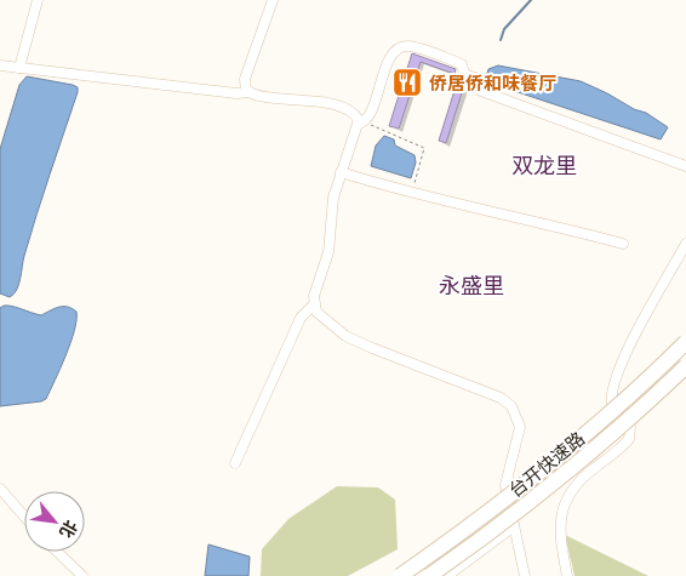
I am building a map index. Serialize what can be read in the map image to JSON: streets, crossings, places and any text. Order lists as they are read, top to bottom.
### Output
{
  "streets": {
    "highway": ["台开快速路"]
  },
  "districts": ["双龙里", "永盛里"],
  "places": {
    "restaurant": ["侨居侨和味餐厅"]
  },
  "north": "bottom right"
}
